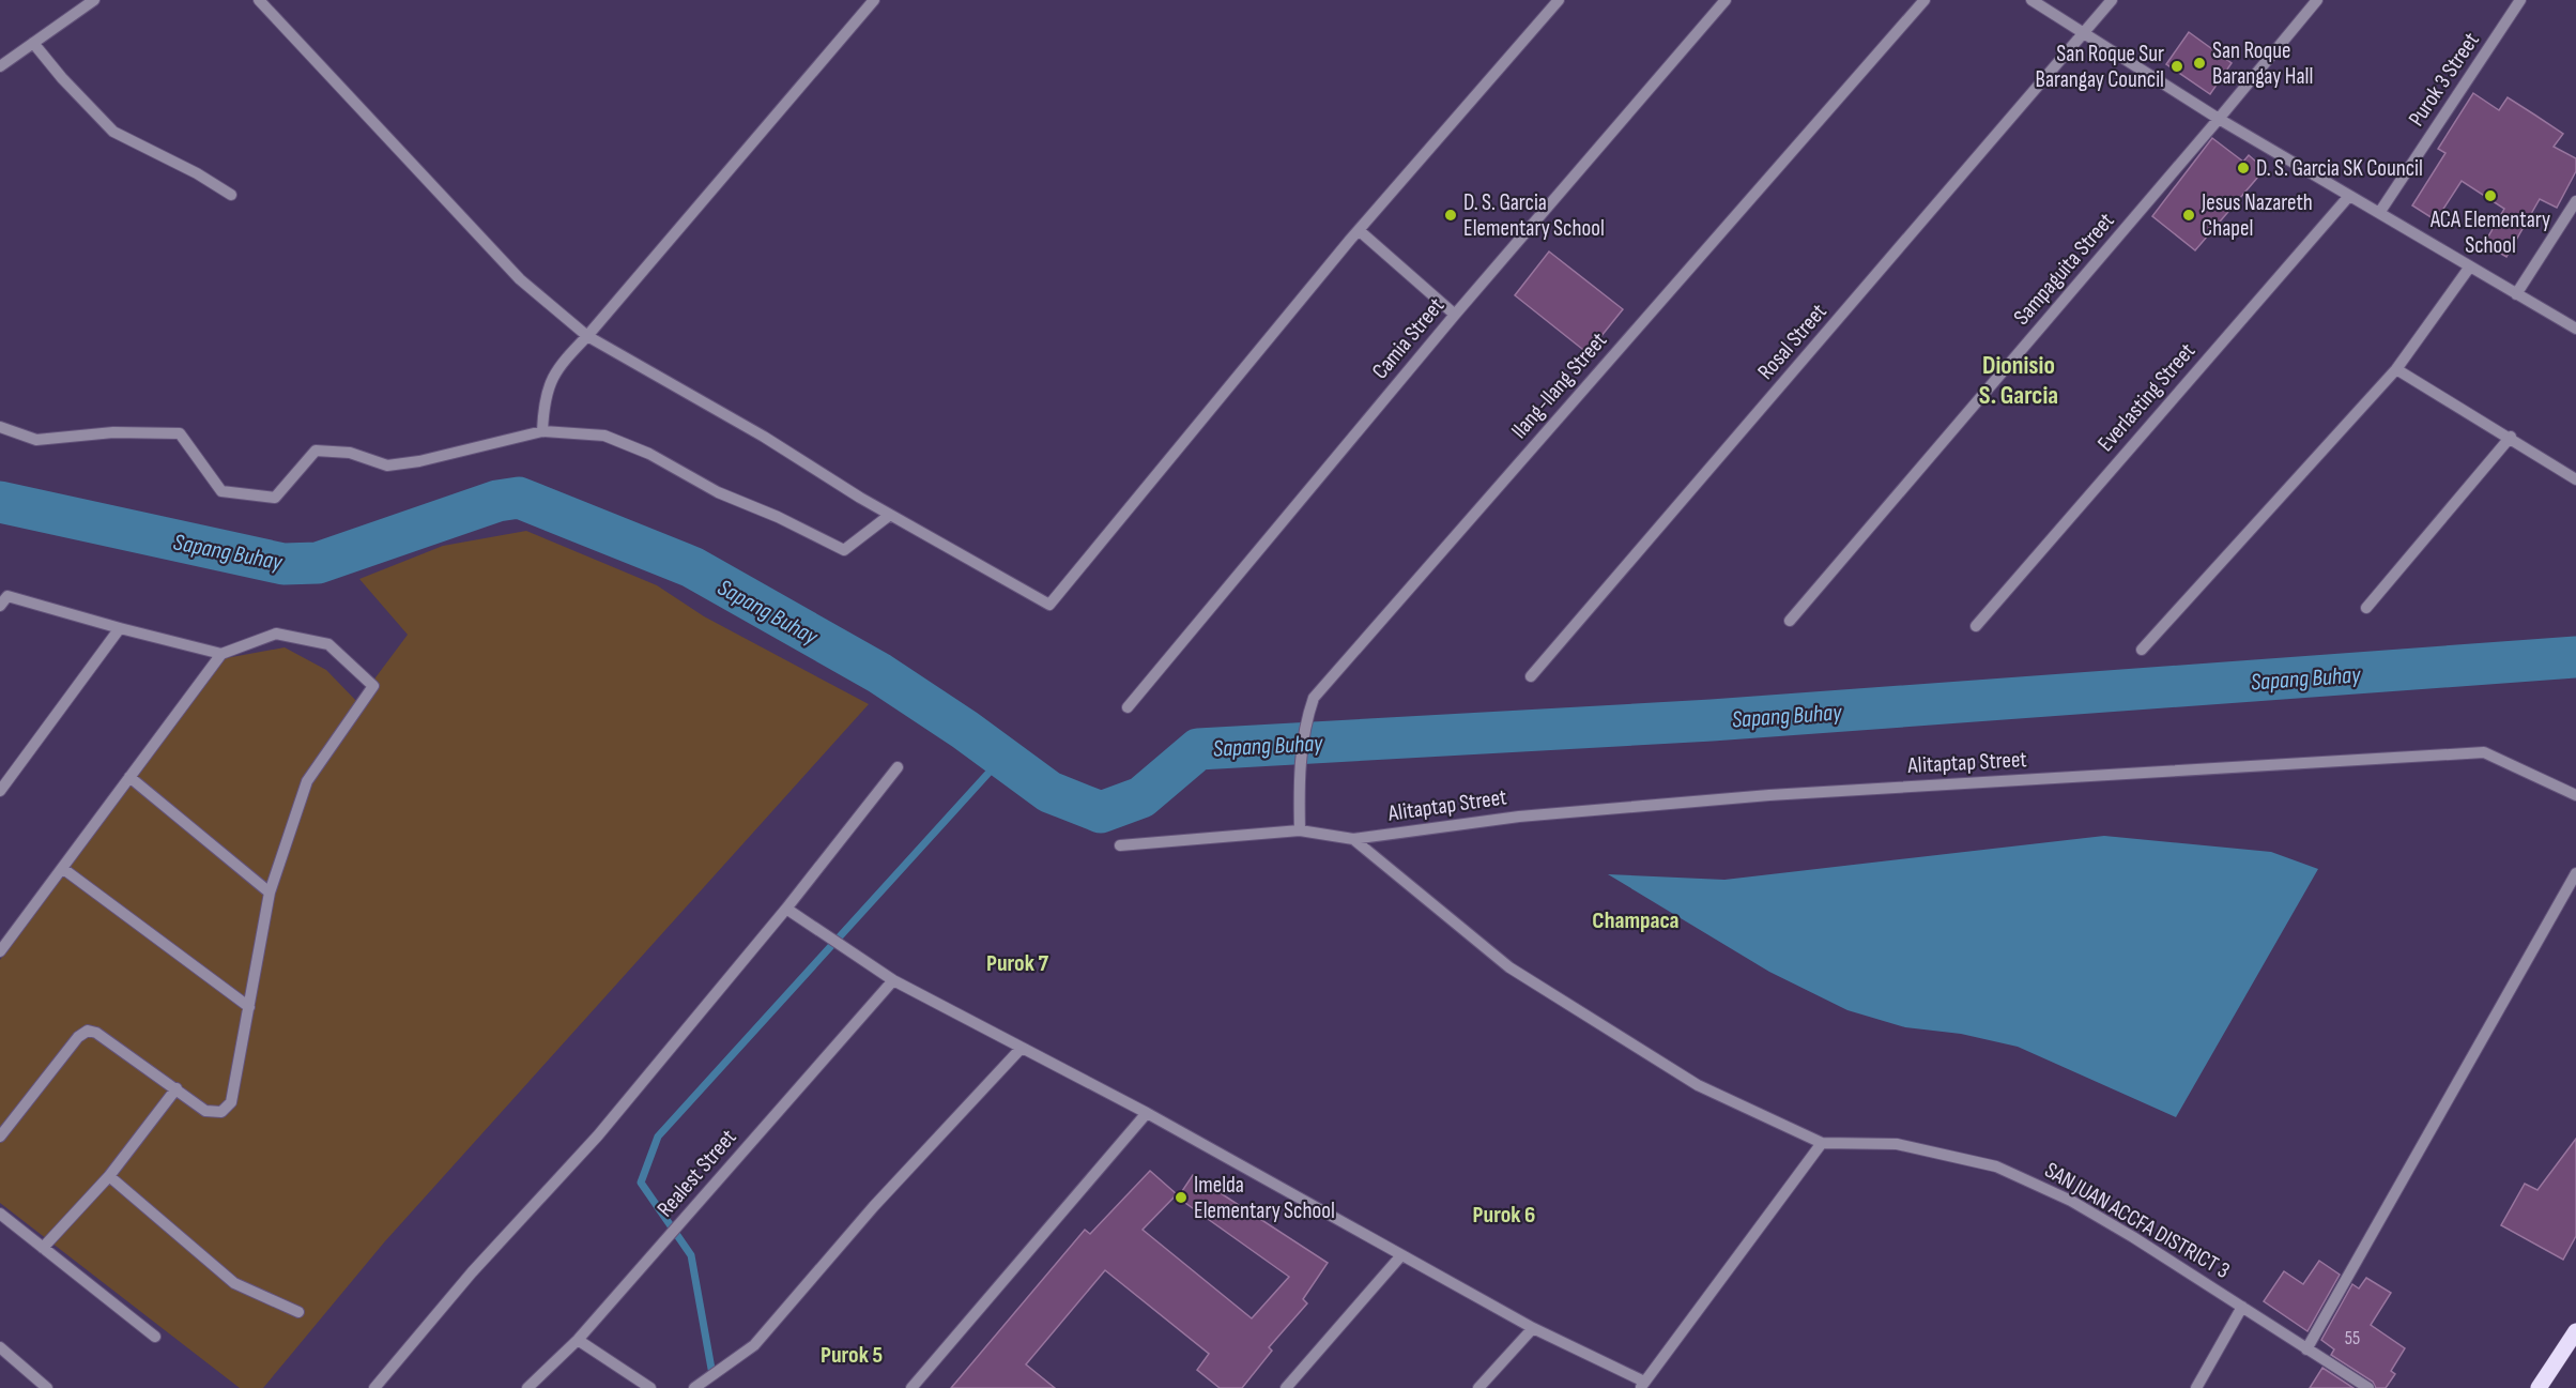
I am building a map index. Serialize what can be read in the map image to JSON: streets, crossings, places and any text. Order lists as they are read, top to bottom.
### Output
{
  "streets": {
    "street": [
      "Purok 3 Street",
      "Sampaguita Street",
      "Camia Street",
      "Rosal Street",
      "Ilang-Ilang Street",
      "Everlasting Street",
      "Alitaptap Street",
      "Realest Street",
      "SAN JUAN ACCFA DISTRICT 3"
    ]
  },
  "crossings": [
    ["Ilang-Ilang Street", "Alitaptap Street"],
    ["Alitaptap Street", "SAN JUAN ACCFA DISTRICT 3"]
  ],
  "districts": [
    "Dionisio S. Garcia",
    "Champaca",
    "Purok 7",
    "Purok 6",
    "Purok 5"
  ],
  "water": ["Sapang Buhay"],
  "places": [
    "San Roque Barangay Hall",
    "San Roque Sur Barangay Council",
    "D. S. Garcia SK Council",
    "ACA Elementary School",
    "D. S. Garcia Elementary School",
    "Jesus Nazareth Chapel",
    "Imelda Elementary School"
  ],
  "house_numbers": ["55"]
}
